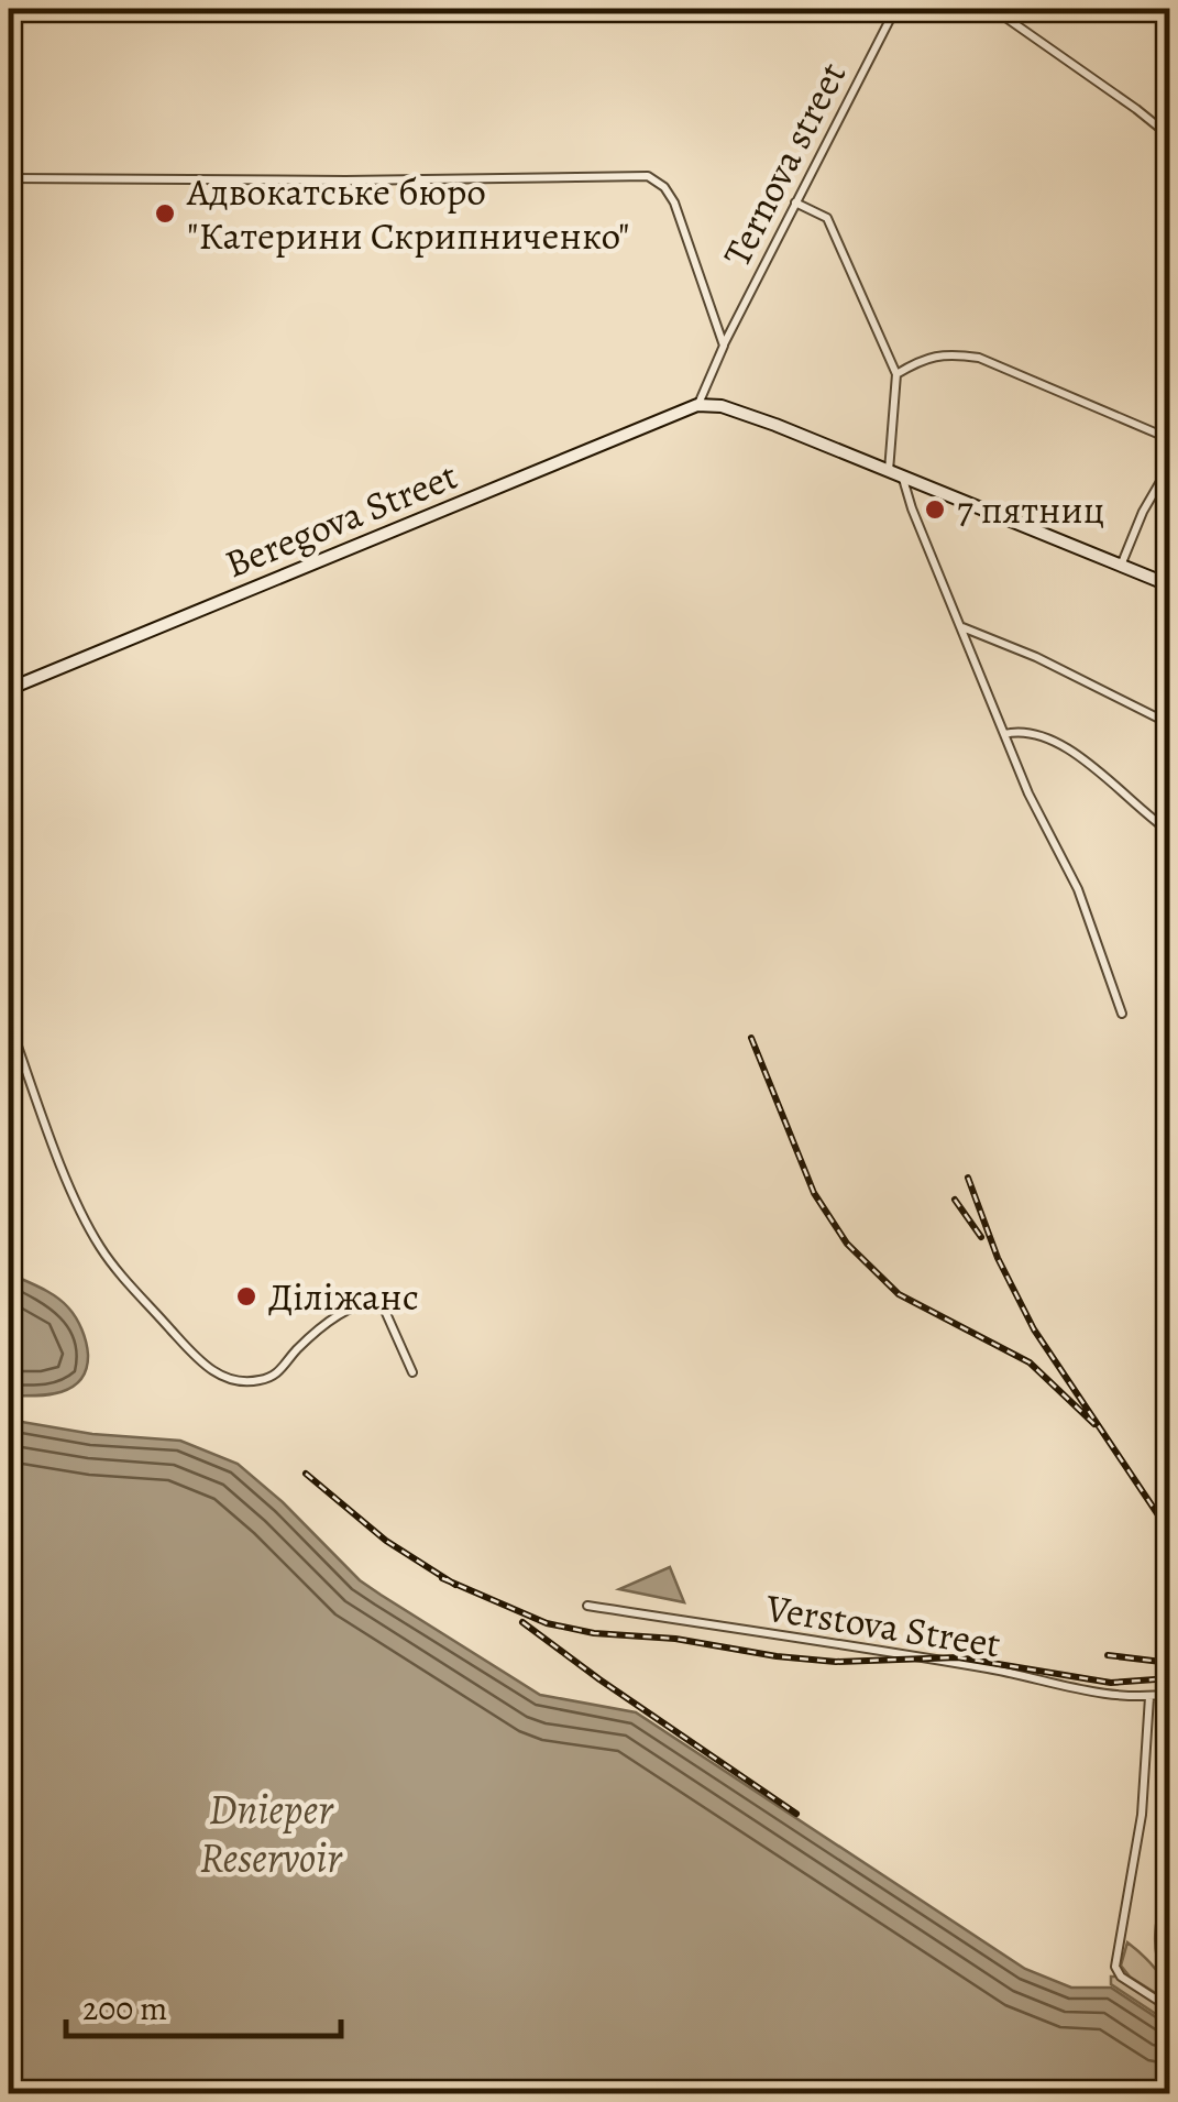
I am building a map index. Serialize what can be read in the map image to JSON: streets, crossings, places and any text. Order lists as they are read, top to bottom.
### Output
{
  "streets": {
    "street": ["Ternova street", "Beregova Street", "Verstova Street"]
  },
  "water": ["Dnieper Reservoir"],
  "places": ["Адвокатське бюро \"Катерини Скрипниченко\"", "7 пятниц", "Діліжанс"],
  "scale_bar": "200 m"
}
